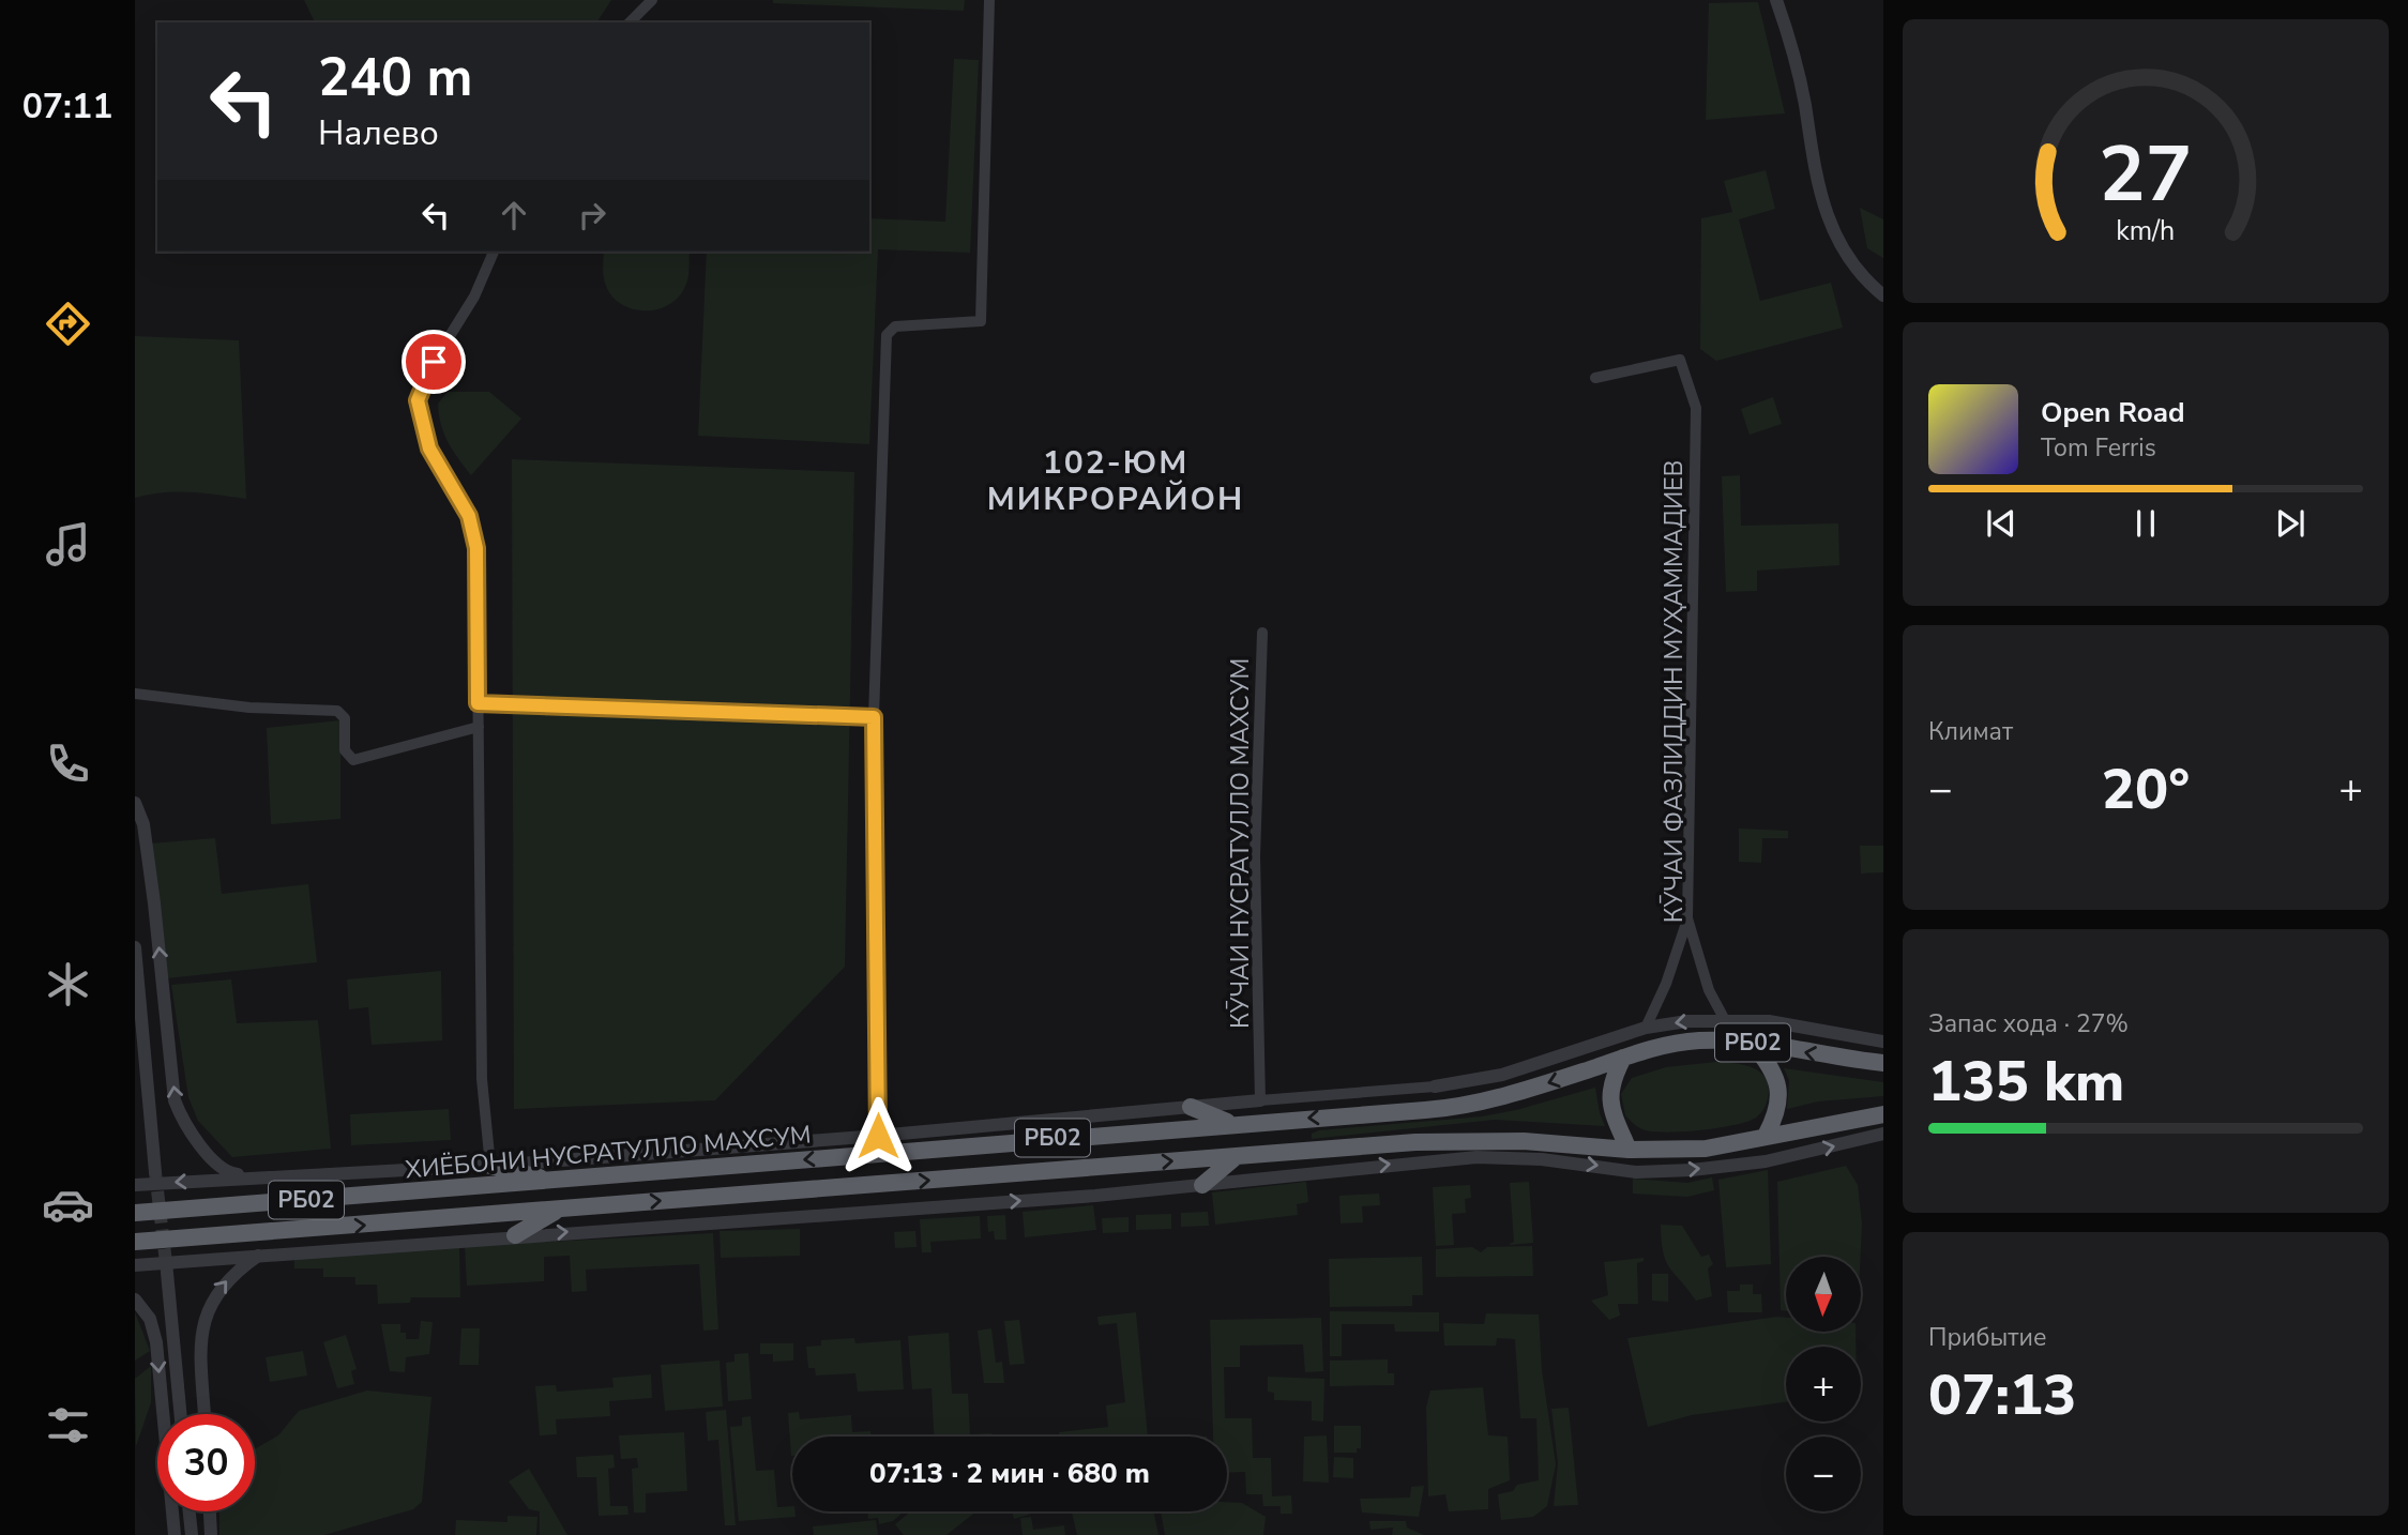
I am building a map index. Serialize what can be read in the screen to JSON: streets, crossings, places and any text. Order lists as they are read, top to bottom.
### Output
{
  "streets": {
    "highway": ["РБ02", "ХИЁБОНИ НУСРАТУЛЛО МАХСУМ"],
    "street": ["КӮЧАИ ФАЗЛИДДИН МУҲАММАДИЕВ", "КӮЧАИ НУСРАТУЛЛО МАХСУМ"]
  },
  "crossings": [
    ["РБ02", "ХИЁБОНИ НУСРАТУЛЛО МАХСУМ"]
  ],
  "districts": ["102-ЮМ МИКРОРАЙОН"],
  "north": "bottom",
  "page": {
    "tabs": "07:11",
    "turn": ["240 m", "Налево"],
    "song": ["Open Road", "Tom Ferris"],
    "tile": [
      "Климат",
      ["Запас хода · 27%", "135 km"],
      ["Прибытие", "07:13"]
    ],
    "heat": ["−", "20°", "+"],
    "map_buttons": ["+", "−"],
    "limit": "30",
    "trip": "07:13 · 2 мин · 680 m",
    "gauge": ["27", "km/h"]
  }
}
